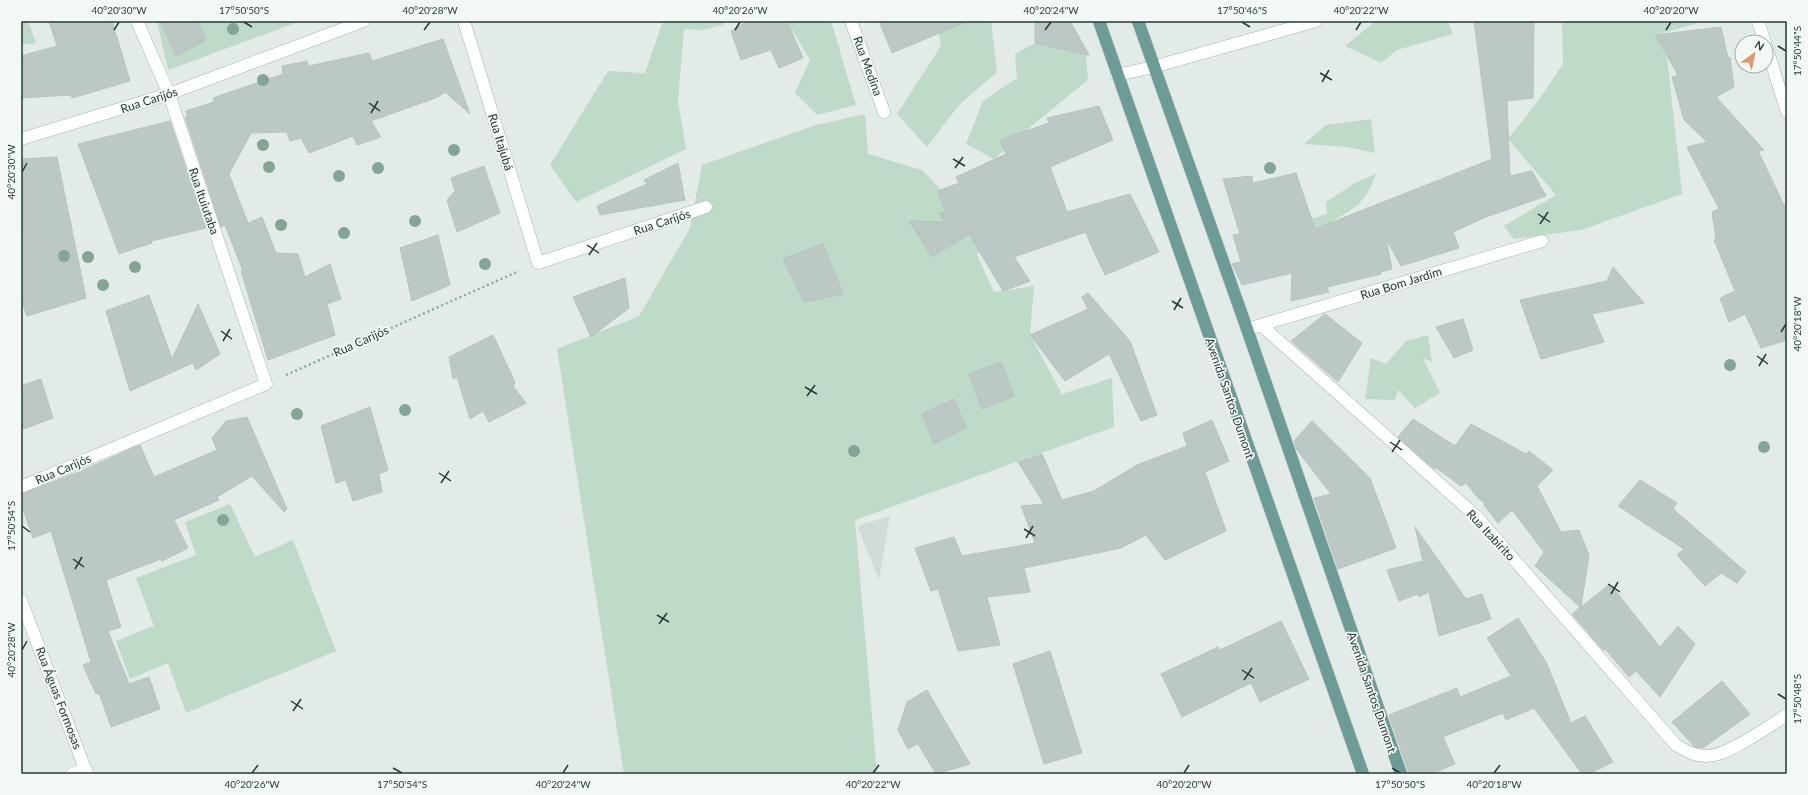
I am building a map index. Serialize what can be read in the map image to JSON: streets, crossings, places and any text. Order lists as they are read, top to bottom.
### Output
{
  "streets": {
    "main road": ["Avenida Santos Dumont"],
    "street": [
      "Rua Medina",
      "Rua Carijós",
      "Rua Itajubá",
      "Rua Ituiutaba",
      "Rua Bom Jardim",
      "Rua Itabirito",
      "Rua Águas Formosas"
    ]
  },
  "crossings": [
    ["Rua Carijós", "Rua Itajubá"],
    ["Rua Carijós", "Rua Ituiutaba"],
    ["Rua Bom Jardim", "Rua Itabirito"]
  ],
  "north": "top right",
  "coordinates": [
    "40°20'30\"W",
    "17°50'50\"S",
    "40°20'28\"W",
    "40°20'26\"W",
    "40°20'24\"W",
    "17°50'46\"S",
    "40°20'22\"W",
    "40°20'20\"W",
    "17°50'44\"S",
    "40°20'18\"W",
    "17°50'54\"S",
    "17°50'48\"S"
  ]
}
